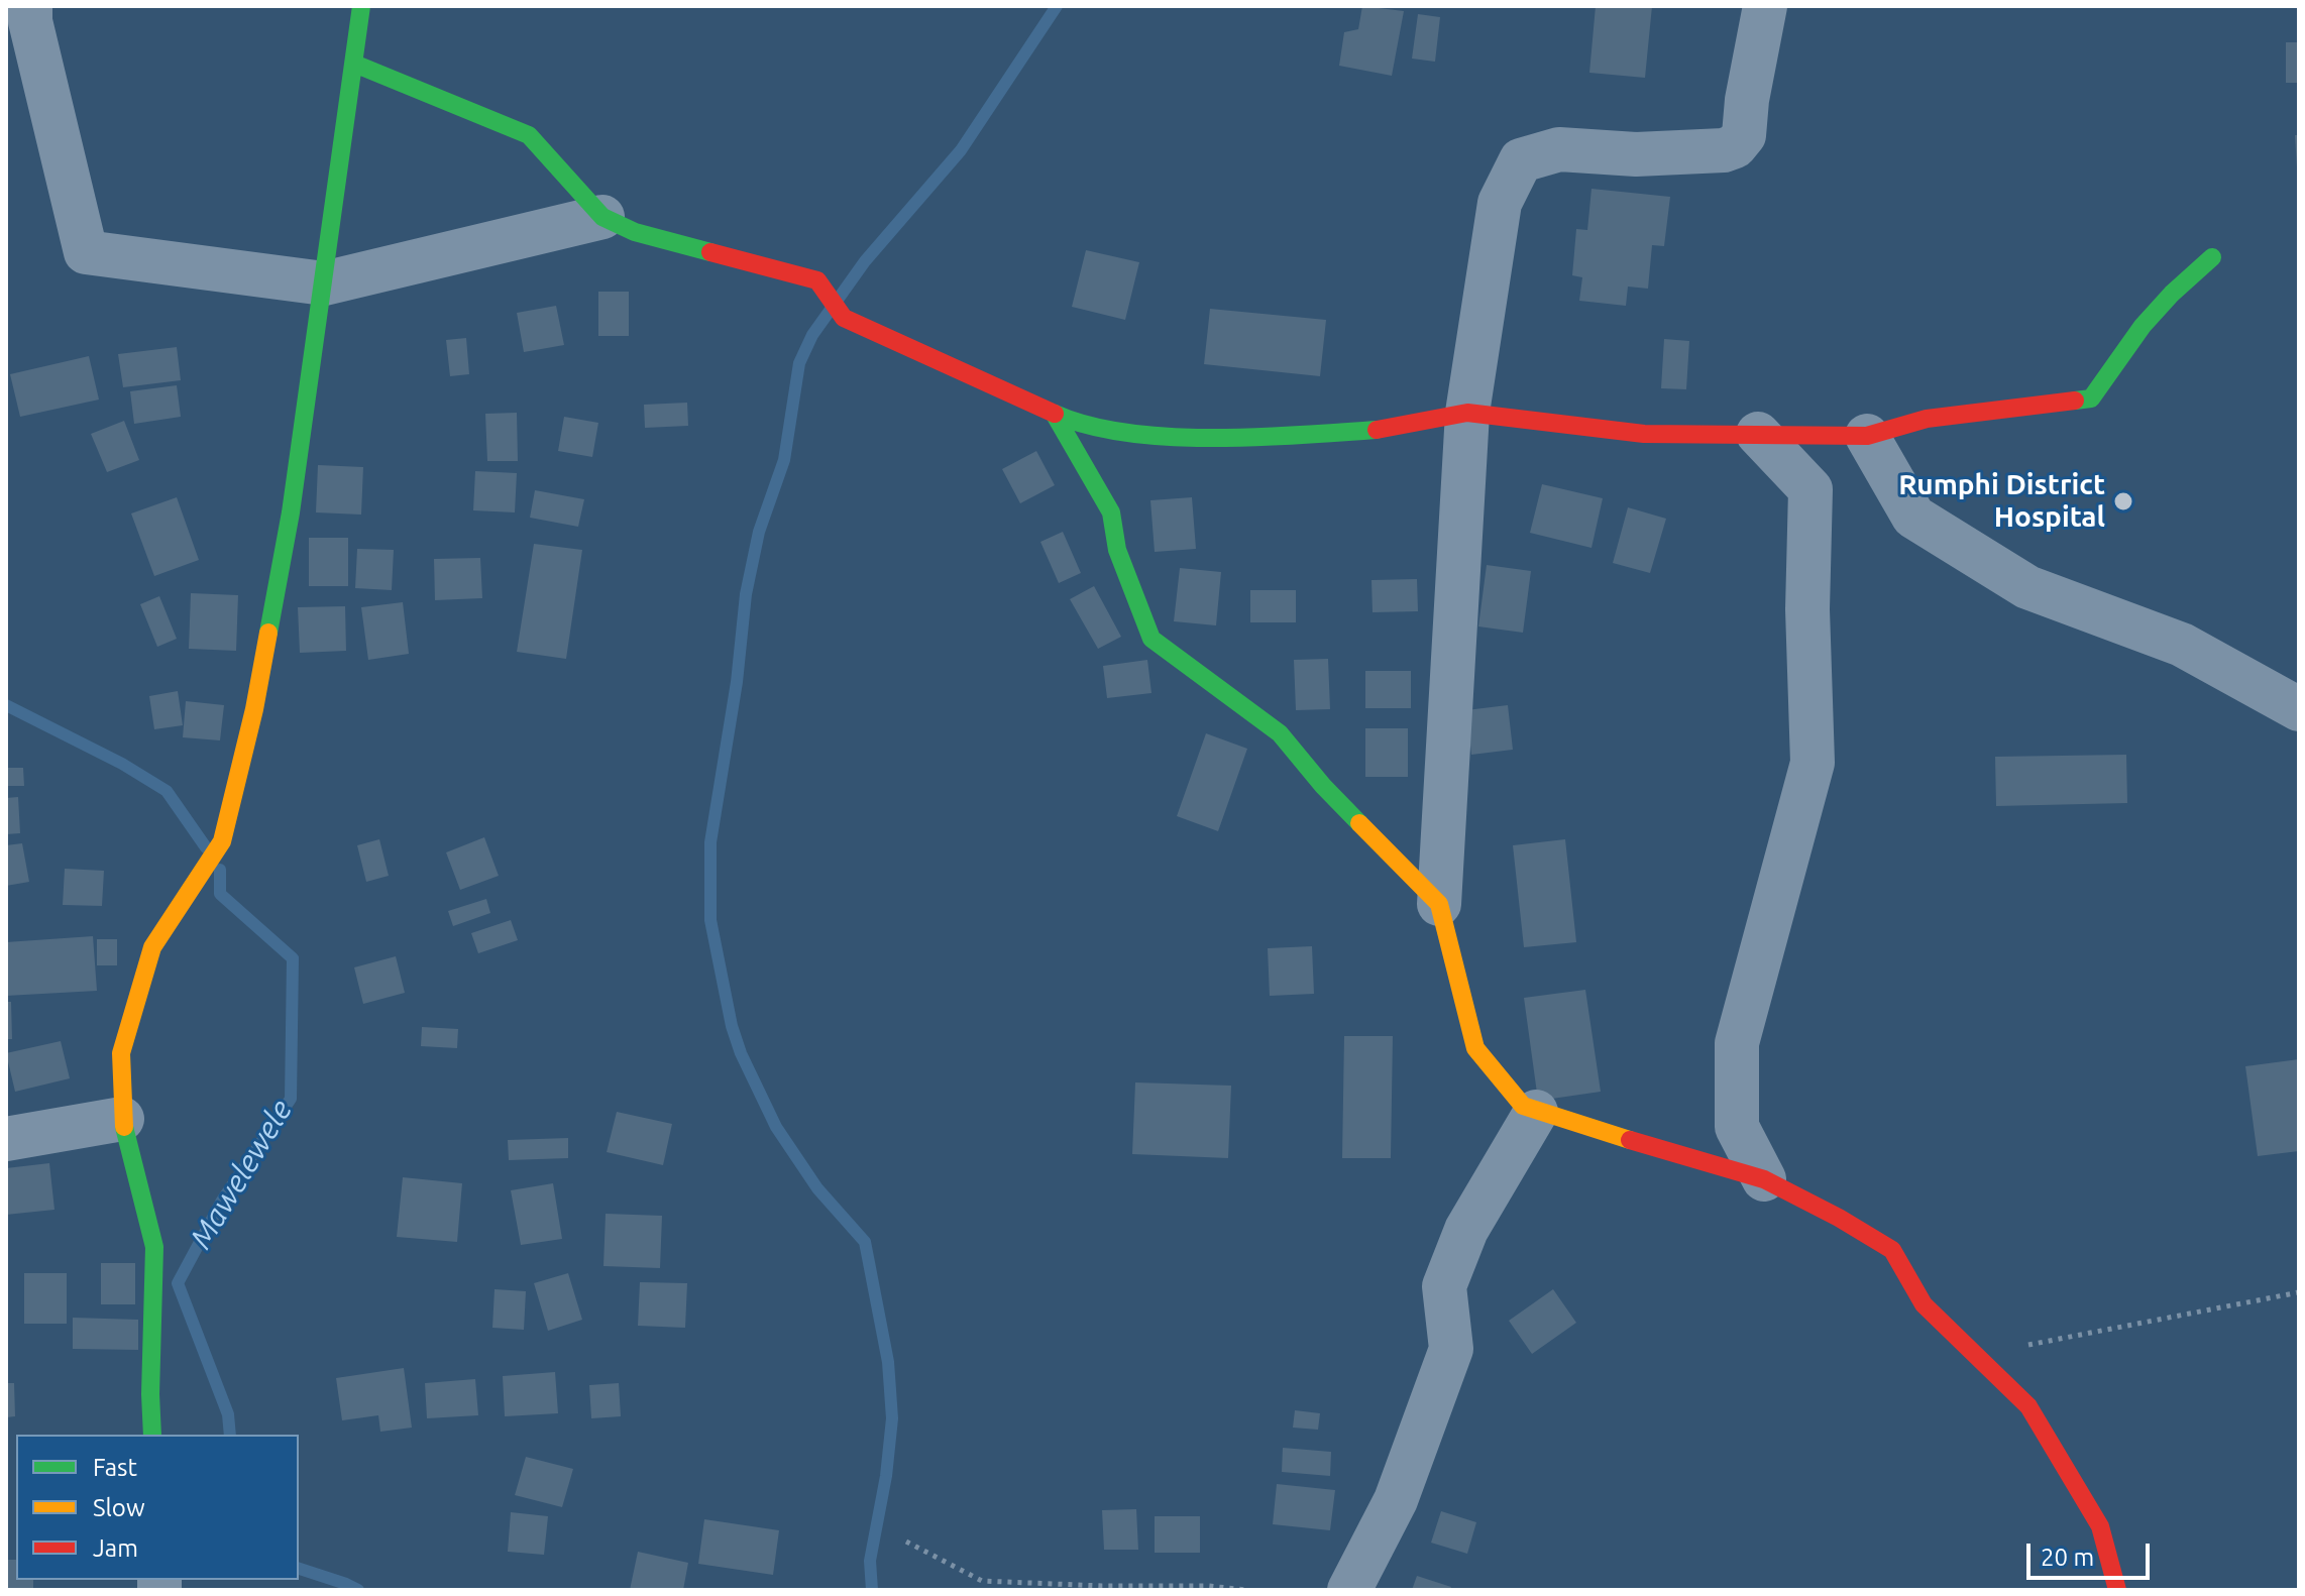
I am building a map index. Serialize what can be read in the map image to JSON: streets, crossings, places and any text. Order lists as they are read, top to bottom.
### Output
{
  "water": ["Mawelewele"],
  "places": ["Rumphi District Hospital"],
  "legend": ["Fast", "Slow", "Jam"],
  "scale_bar": "20 m"
}
